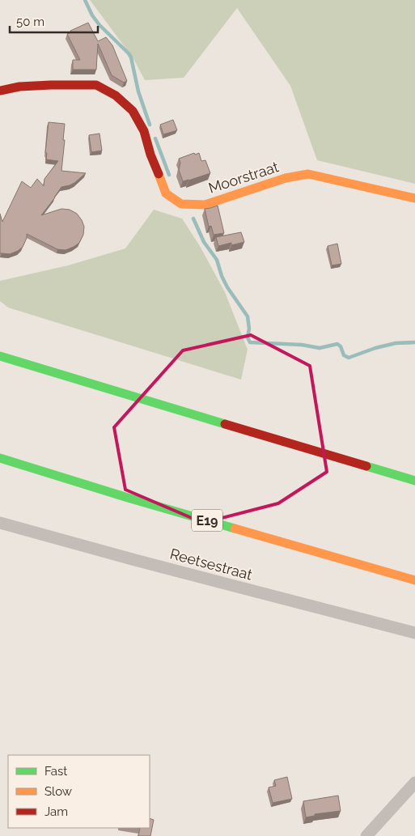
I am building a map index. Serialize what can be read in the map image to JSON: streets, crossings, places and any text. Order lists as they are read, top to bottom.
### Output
{
  "streets": {
    "main road": ["Moorstraat", "E19"],
    "street": ["Reetsestraat"]
  },
  "legend": ["Fast", "Slow", "Jam"],
  "scale_bar": "50 m"
}
